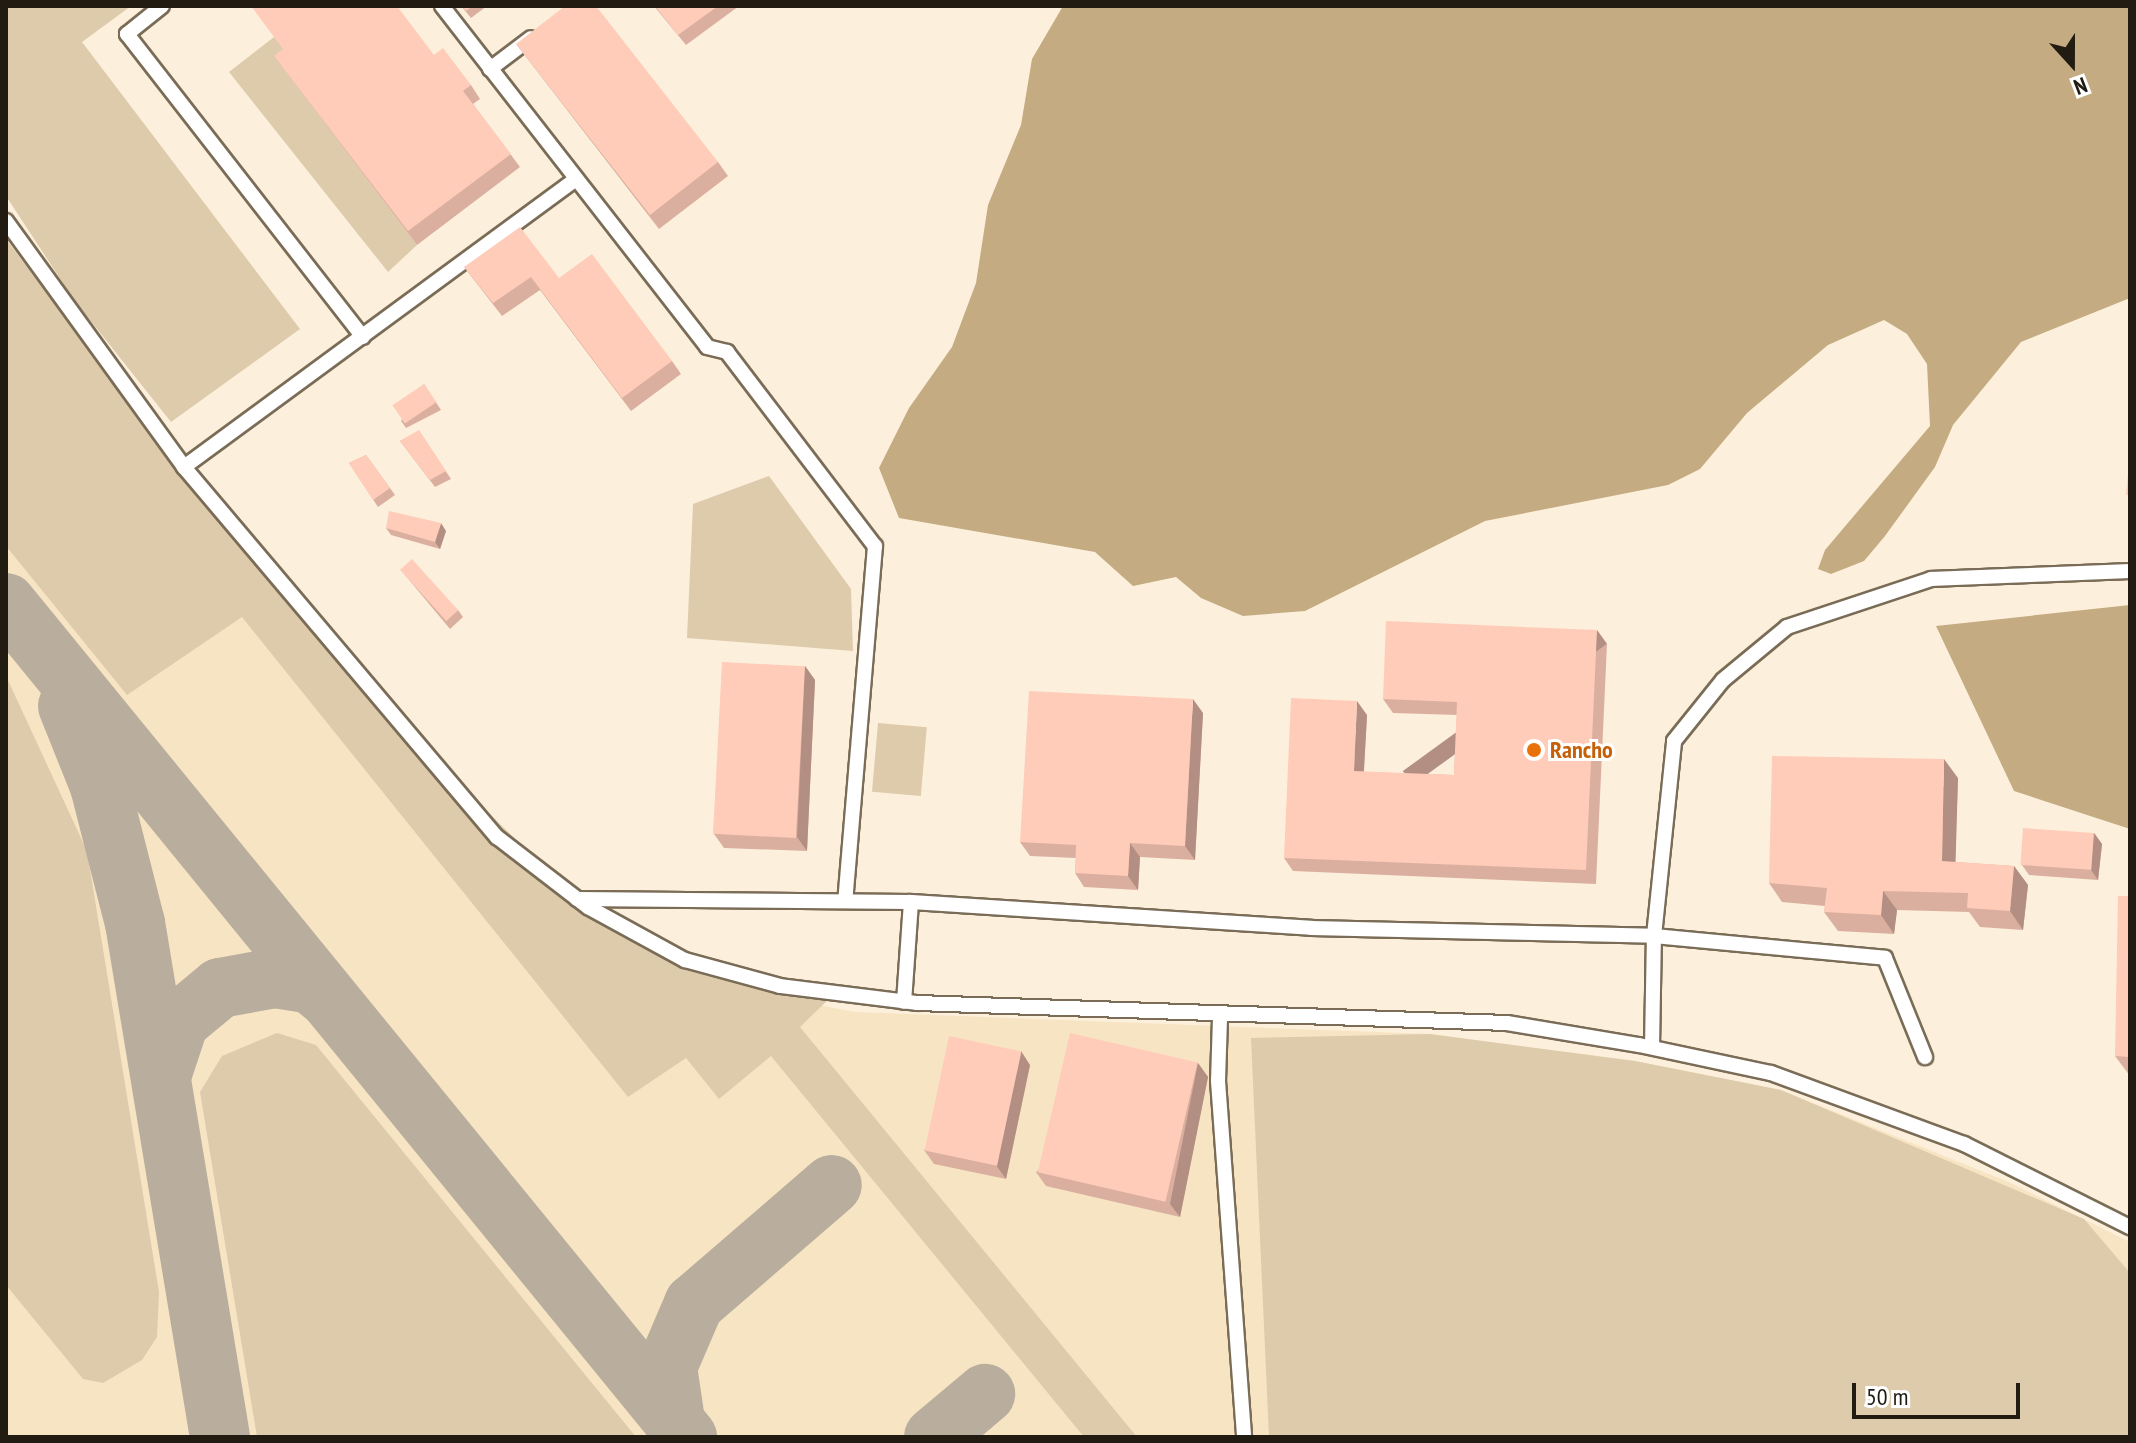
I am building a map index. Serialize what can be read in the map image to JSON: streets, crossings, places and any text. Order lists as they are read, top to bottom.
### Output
{
  "places": ["Rancho"],
  "scale_bar": "50 m",
  "north": "bottom"
}
